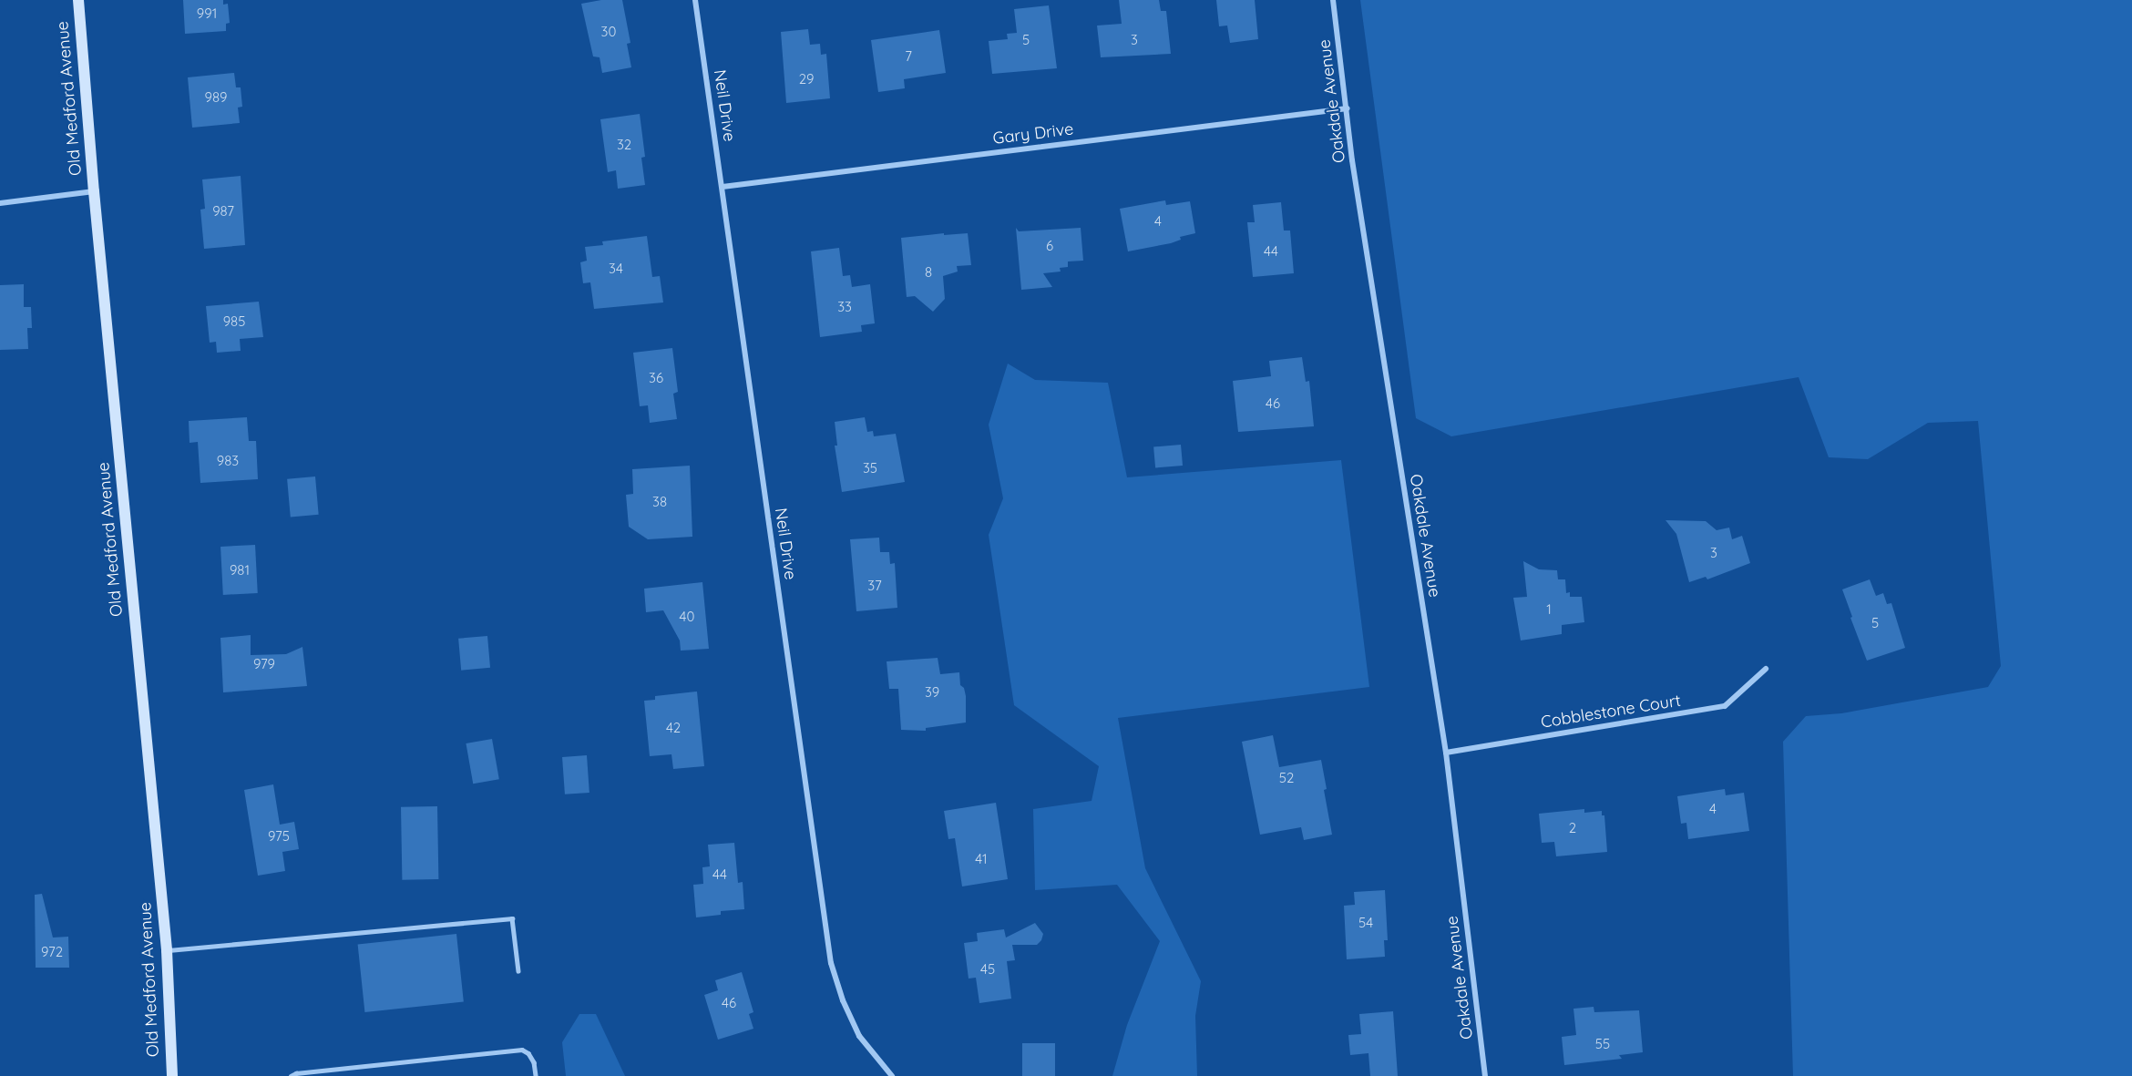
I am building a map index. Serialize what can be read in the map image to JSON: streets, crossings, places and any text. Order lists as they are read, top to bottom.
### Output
{
  "streets": {
    "street": [
      "Old Medford Avenue",
      "Oakdale Avenue",
      "Neil Drive",
      "Gary Drive",
      "Cobblestone Court"
    ]
  },
  "crossings": [
    ["Oakdale Avenue", "Gary Drive"],
    ["Oakdale Avenue", "Cobblestone Court"],
    ["Neil Drive", "Gary Drive"]
  ],
  "house_numbers": [
    "991",
    "30",
    "5",
    "3",
    "7",
    "29",
    "989",
    "32",
    "987",
    "4",
    "6",
    "44",
    "34",
    "8",
    "33",
    "985",
    "36",
    "46",
    "983",
    "35",
    "38",
    "3",
    "981",
    "37",
    "1",
    "40",
    "5",
    "979",
    "39",
    "42",
    "52",
    "4",
    "2",
    "975",
    "41",
    "44",
    "54",
    "972",
    "45",
    "46",
    "55"
  ]
}
